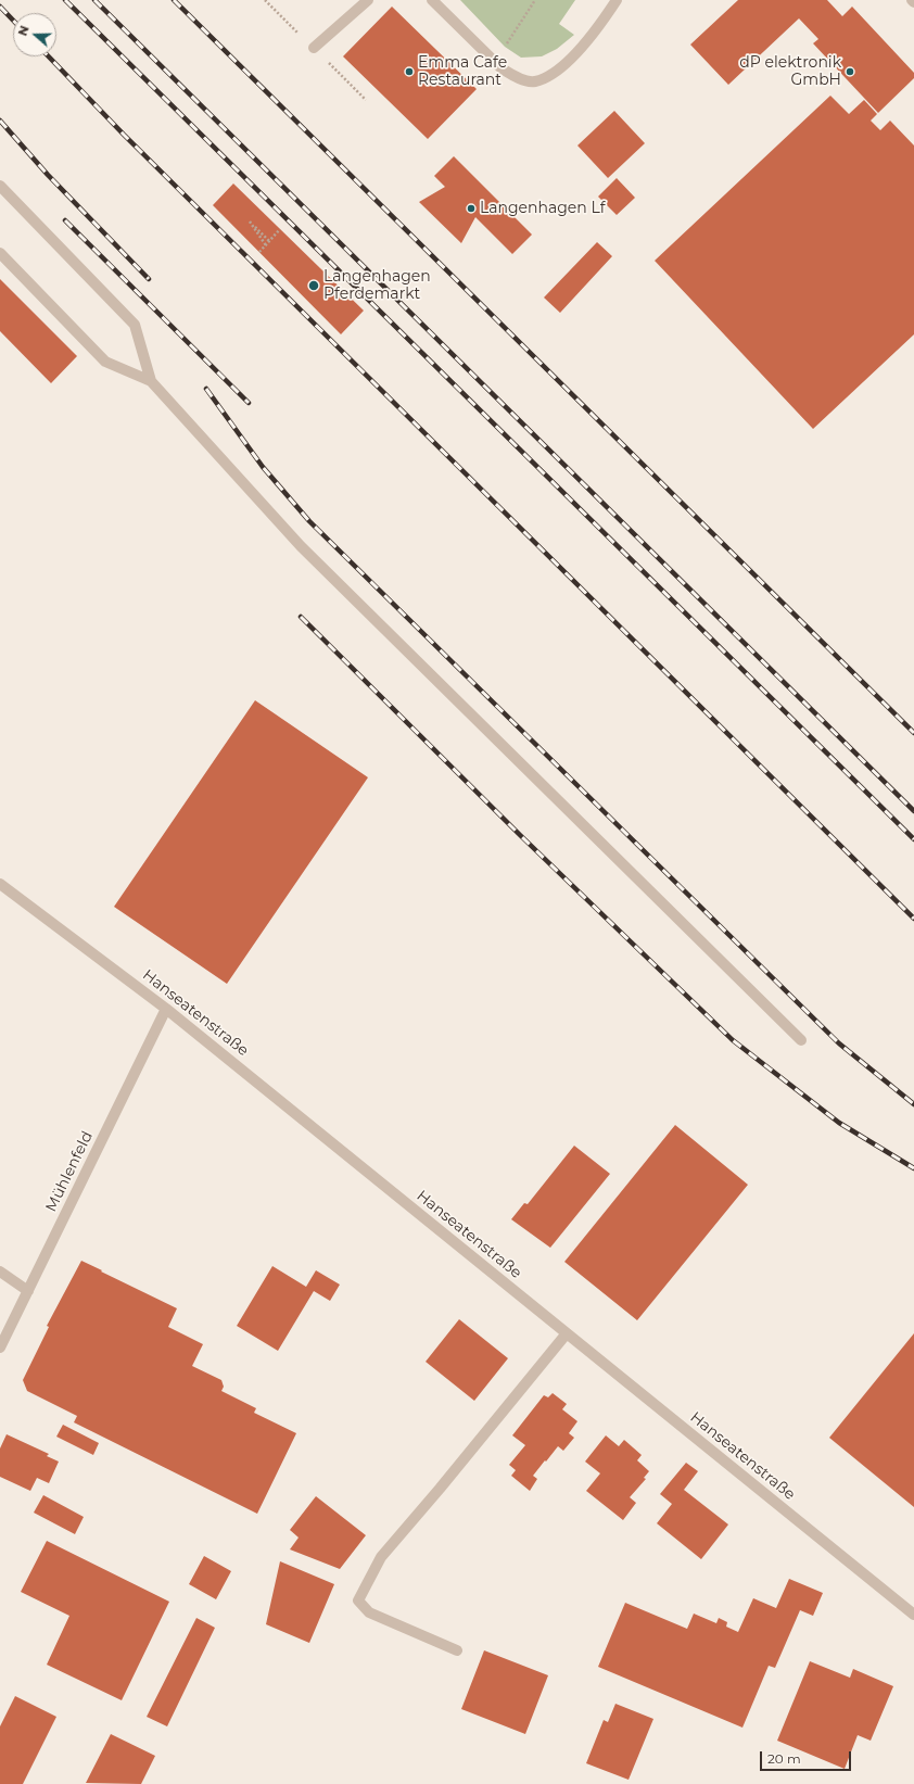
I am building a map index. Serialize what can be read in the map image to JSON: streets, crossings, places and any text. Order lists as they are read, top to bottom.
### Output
{
  "streets": {
    "street": ["Hanseatenstraße", "Mühlenfeld"]
  },
  "crossings": [
    ["Hanseatenstraße", "Mühlenfeld"]
  ],
  "places": [
    "Emma Cafe Restaurant",
    "dP elektronik GmbH",
    "Langenhagen Lf",
    "Langenhagen Pferdemarkt"
  ],
  "scale_bar": "20 m",
  "north": "left"
}
